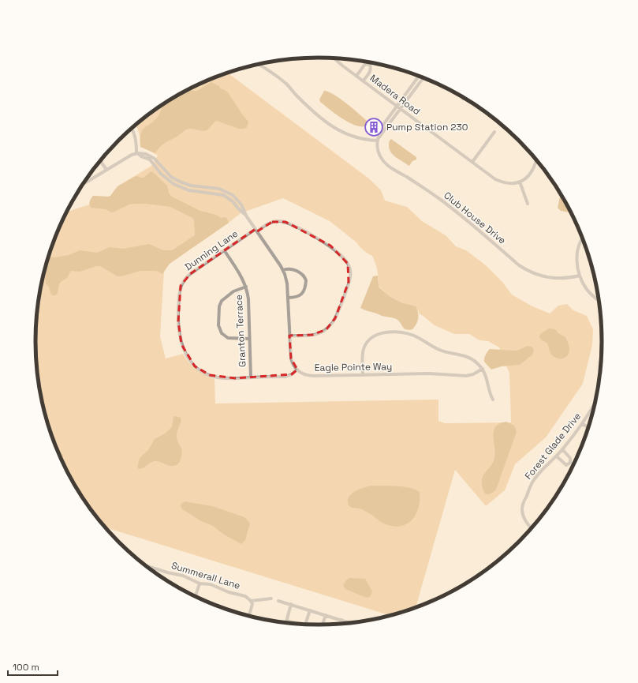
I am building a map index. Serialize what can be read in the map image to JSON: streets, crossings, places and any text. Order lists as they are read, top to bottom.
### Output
{
  "streets": {
    "street": [
      "Madera Road",
      "Club House Drive",
      "Dunning Lane",
      "Granton Terrace",
      "Eagle Pointe Way",
      "Forest Glade Drive",
      "Summerall Lane"
    ]
  },
  "crossings": [
    ["Dunning Lane", "Granton Terrace"],
    ["Dunning Lane", "Eagle Pointe Way"]
  ],
  "places": {
    "building": ["Pump Station 230"]
  },
  "scale_bar": "100 m"
}
